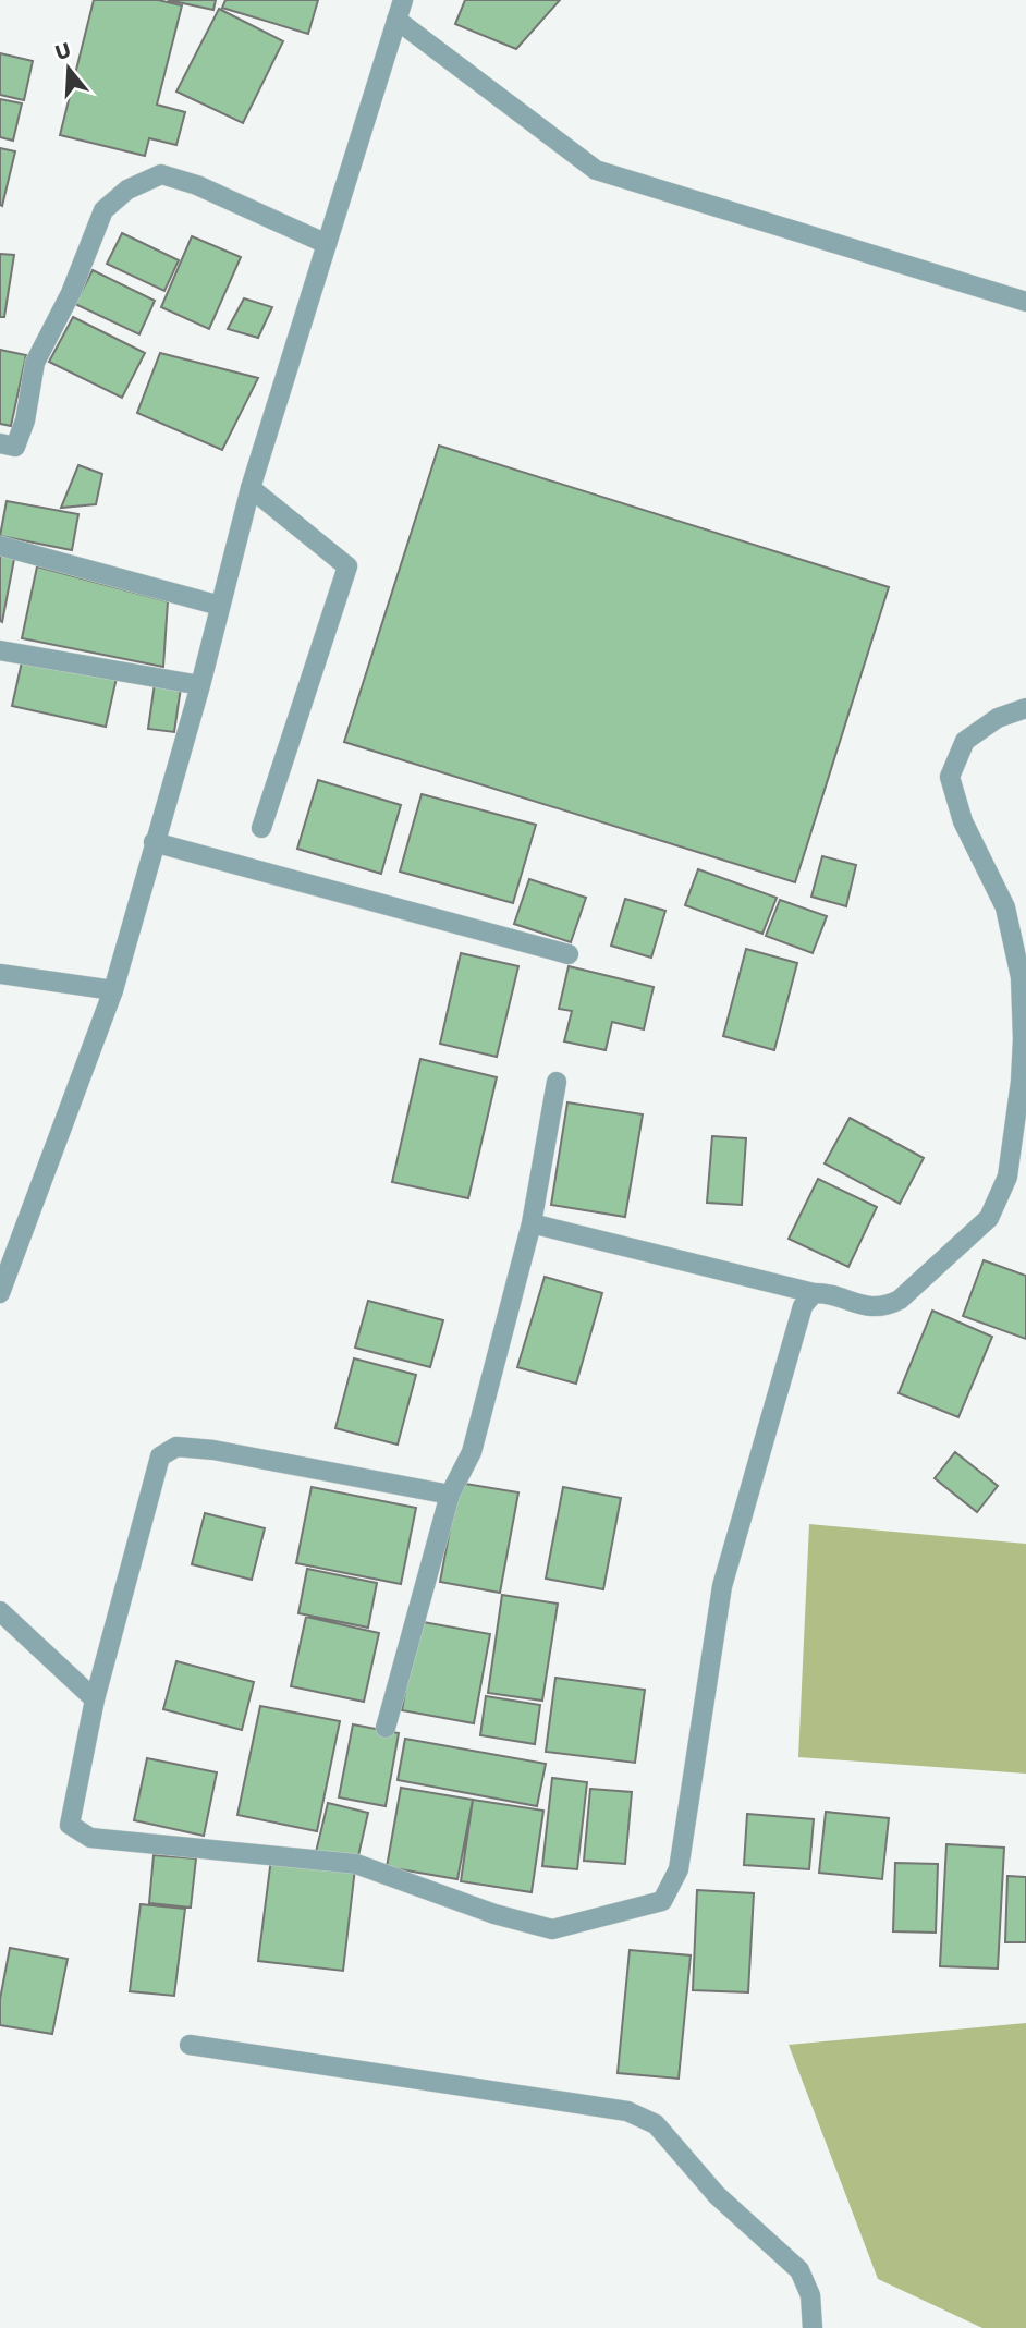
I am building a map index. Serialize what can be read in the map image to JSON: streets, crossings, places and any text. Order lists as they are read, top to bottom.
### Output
{
  "north": "top"
}
